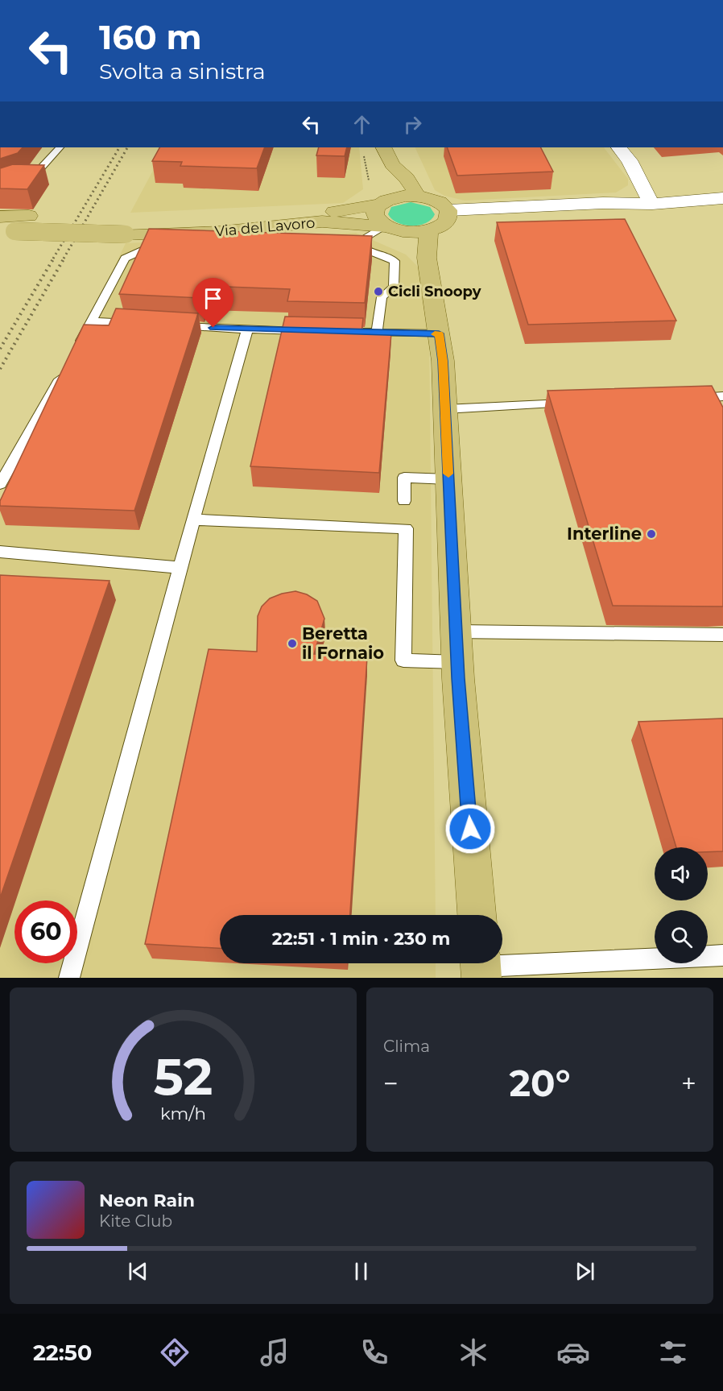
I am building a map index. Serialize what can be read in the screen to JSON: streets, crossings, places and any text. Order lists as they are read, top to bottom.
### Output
{
  "streets": {
    "main road": ["Via del Lavoro"]
  },
  "places": ["Cicli Snoopy", "Interline", "Beretta il Fornaio"],
  "page": {
    "turn": ["160 m", "Svolta a sinistra"],
    "limit": "60",
    "trip": "22:51 · 1 min · 230 m",
    "tile": "Clima",
    "heat": ["−", "20°", "+"],
    "song": ["Neon Rain", "Kite Club"],
    "tabs": "22:50",
    "gauge": ["52", "km/h"]
  }
}
